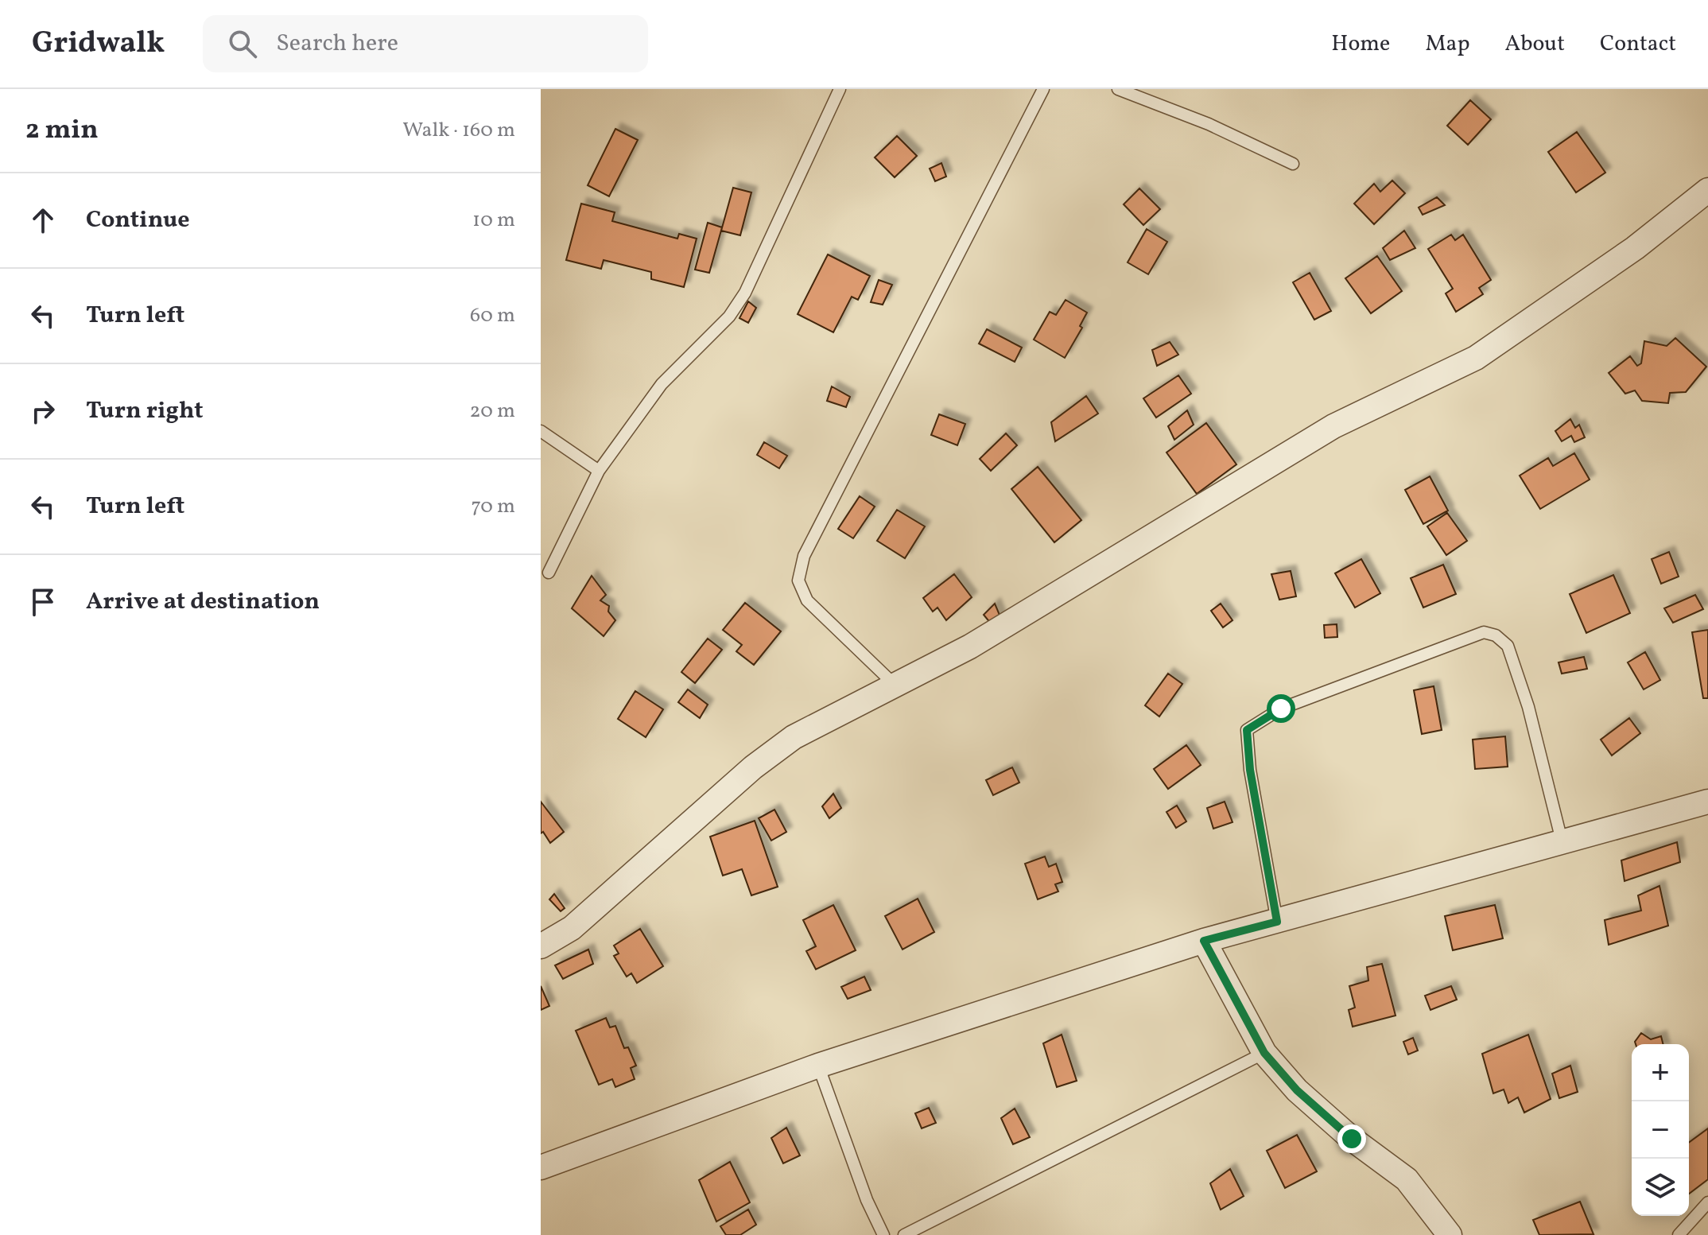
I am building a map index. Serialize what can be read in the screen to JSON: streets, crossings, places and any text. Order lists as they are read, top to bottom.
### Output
{
  "page": {
    "header": "Gridwalk",
    "search": "Search here",
    "nav": [
      "Home",
      "Map",
      "About",
      "Contact"
    ],
    "heading": ["2 min", "Walk · 160 m"],
    "list": [
      ["Continue", "10 m"],
      ["Turn left", "60 m"],
      ["Turn right", "20 m"],
      ["Turn left", "70 m"],
      "Arrive at destination"
    ],
    "map_buttons": ["+", "−"]
  }
}
